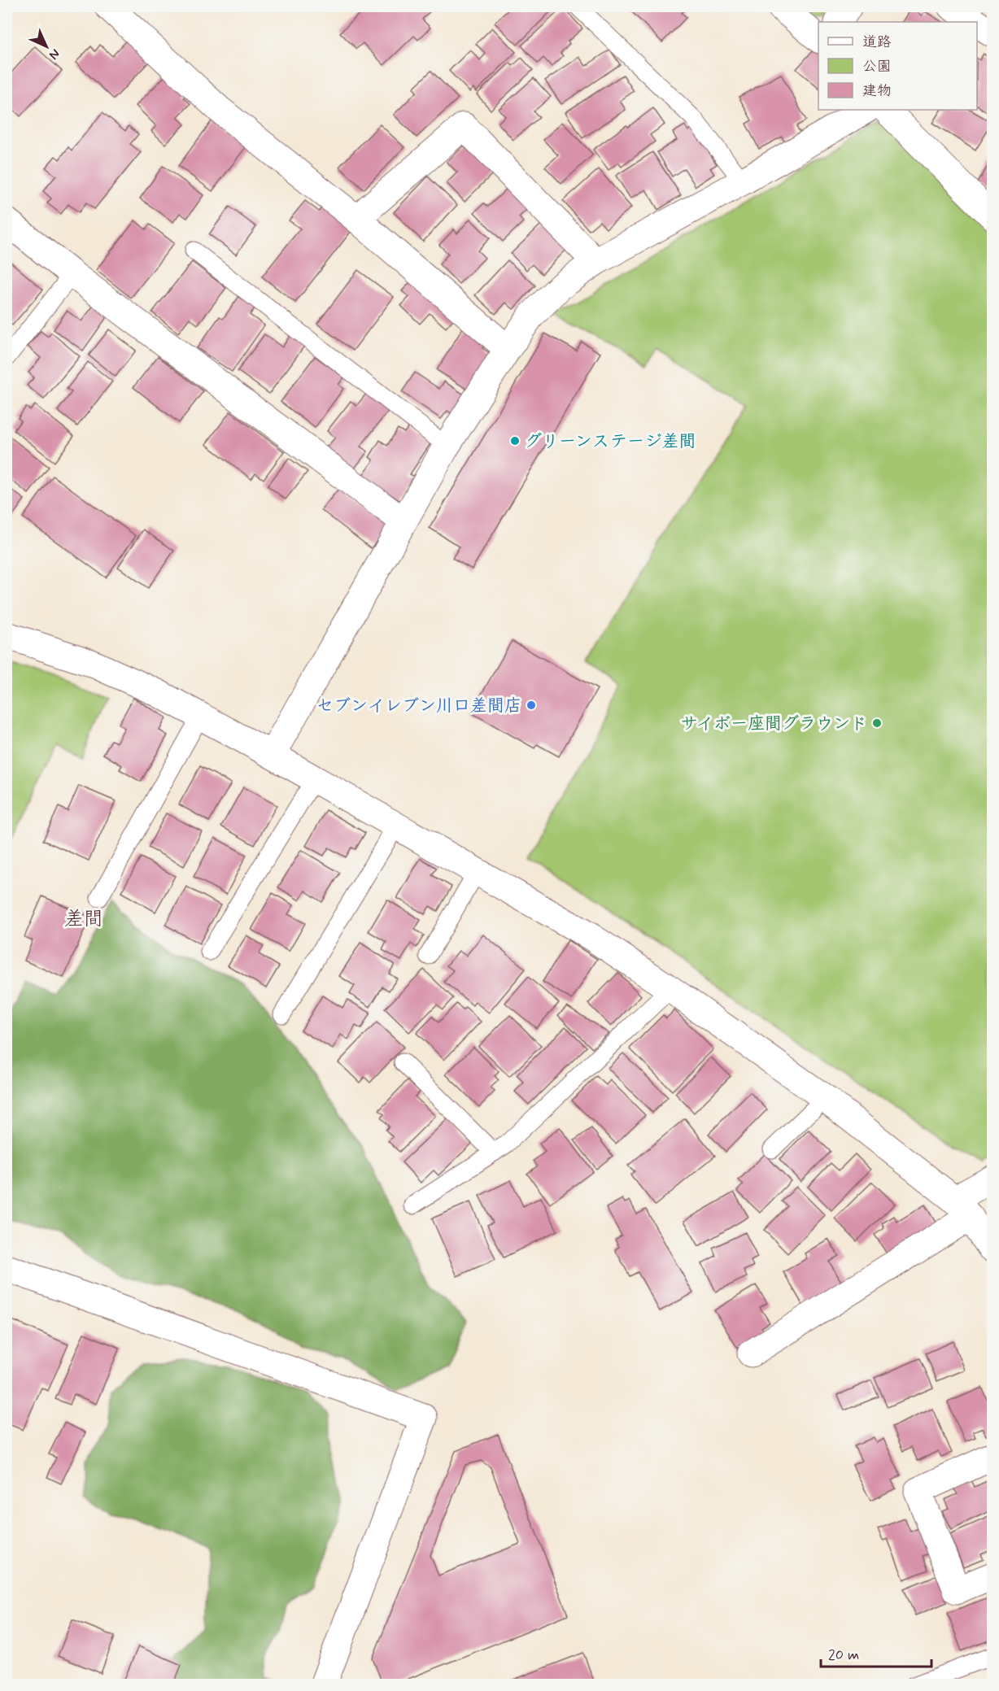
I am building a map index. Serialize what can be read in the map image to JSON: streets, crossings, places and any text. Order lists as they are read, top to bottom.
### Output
{
  "districts": ["差間"],
  "places": ["グリーンステージ差間", "セブンイレブン川口差間店", "サイボー座間グラウンド"],
  "legend": ["道路", "公園", "建物"],
  "scale_bar": "20 m",
  "north": "bottom right"
}
